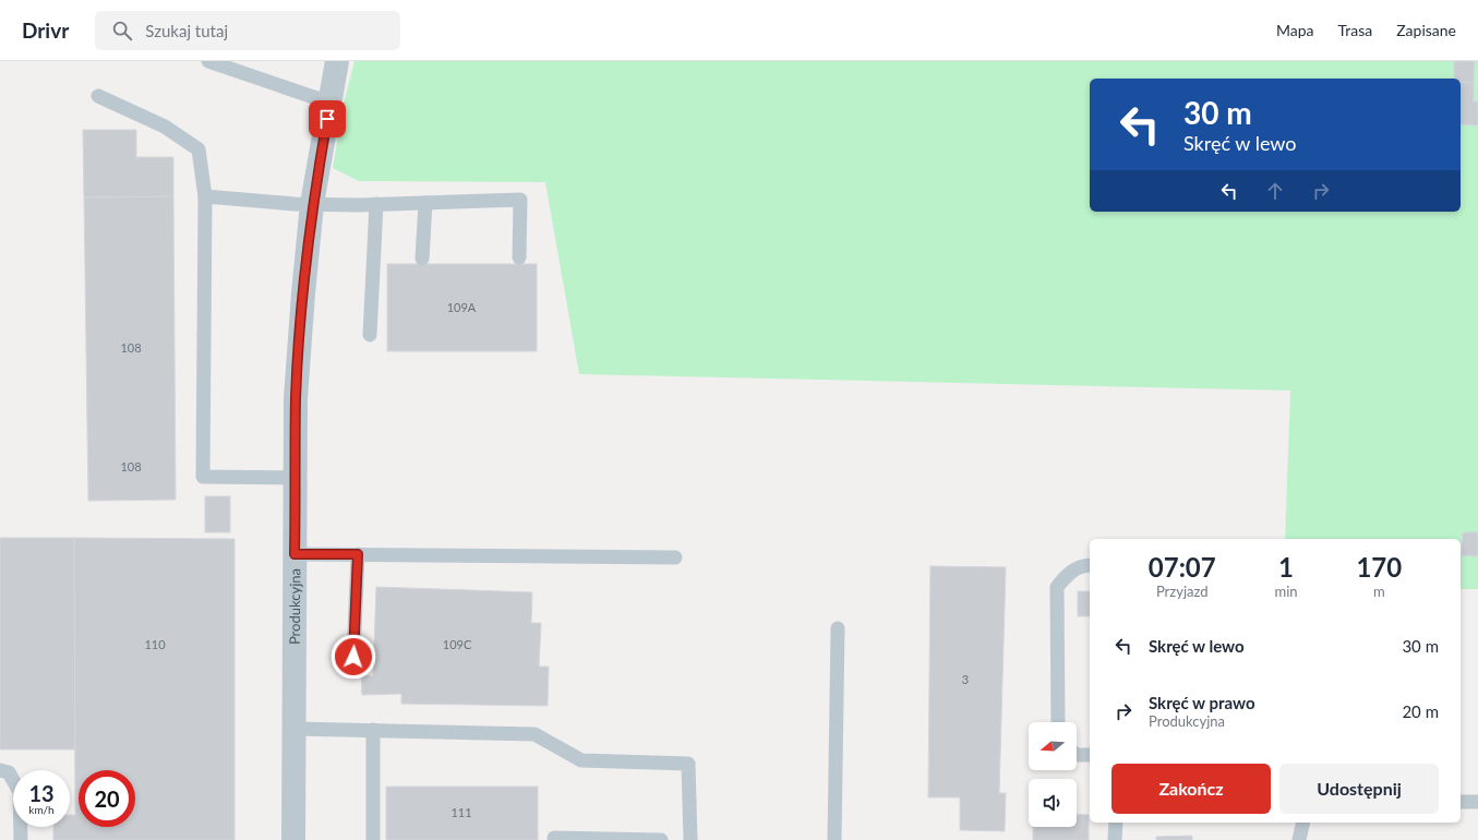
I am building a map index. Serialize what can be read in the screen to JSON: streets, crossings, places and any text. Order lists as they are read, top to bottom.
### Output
{
  "streets": {
    "street": ["Produkcyjna"]
  },
  "house_numbers": [
    "109A",
    "108",
    "108",
    "110",
    "109C",
    "3",
    "111"
  ],
  "north": "left",
  "page": {
    "header": "Drivr",
    "search": "Szukaj tutaj",
    "nav": ["Mapa", "Trasa", "Zapisane"],
    "turn": ["30 m", "Skręć w lewo"],
    "eta": [
      "07:07",
      "Przyjazd",
      "1",
      "min",
      "170",
      "m"
    ],
    "list": [
      {
        "name": "Skręć w lewo",
        "value": "30 m"
      },
      {
        "name": "Skręć w prawo",
        "note": "Produkcyjna",
        "value": "20 m"
      }
    ],
    "buttons": ["Zakończ", "Udostępnij"],
    "speed": "13 km/h",
    "limit": "20"
  }
}
